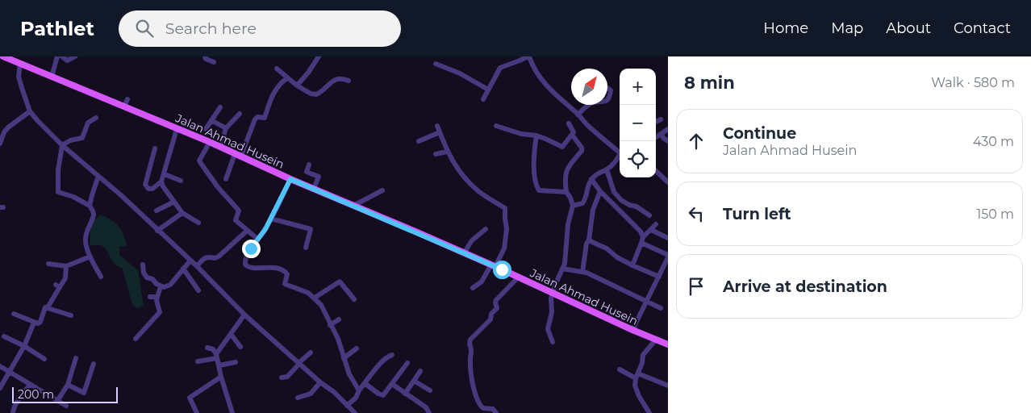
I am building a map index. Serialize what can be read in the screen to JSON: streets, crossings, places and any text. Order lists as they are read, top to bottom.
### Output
{
  "streets": {
    "main road": ["Jalan Ahmad Husein"]
  },
  "scale_bar": "200 m",
  "north": "top right",
  "page": {
    "header": "Pathlet",
    "search": "Search here",
    "nav": [
      "Home",
      "Map",
      "About",
      "Contact"
    ],
    "heading": ["8 min", "Walk · 580 m"],
    "map_buttons": ["+", "−"],
    "list": [
      ["Continue", "Jalan Ahmad Husein", "430 m"],
      ["Turn left", "150 m"],
      "Arrive at destination"
    ],
    "scale": "200 m"
  }
}
